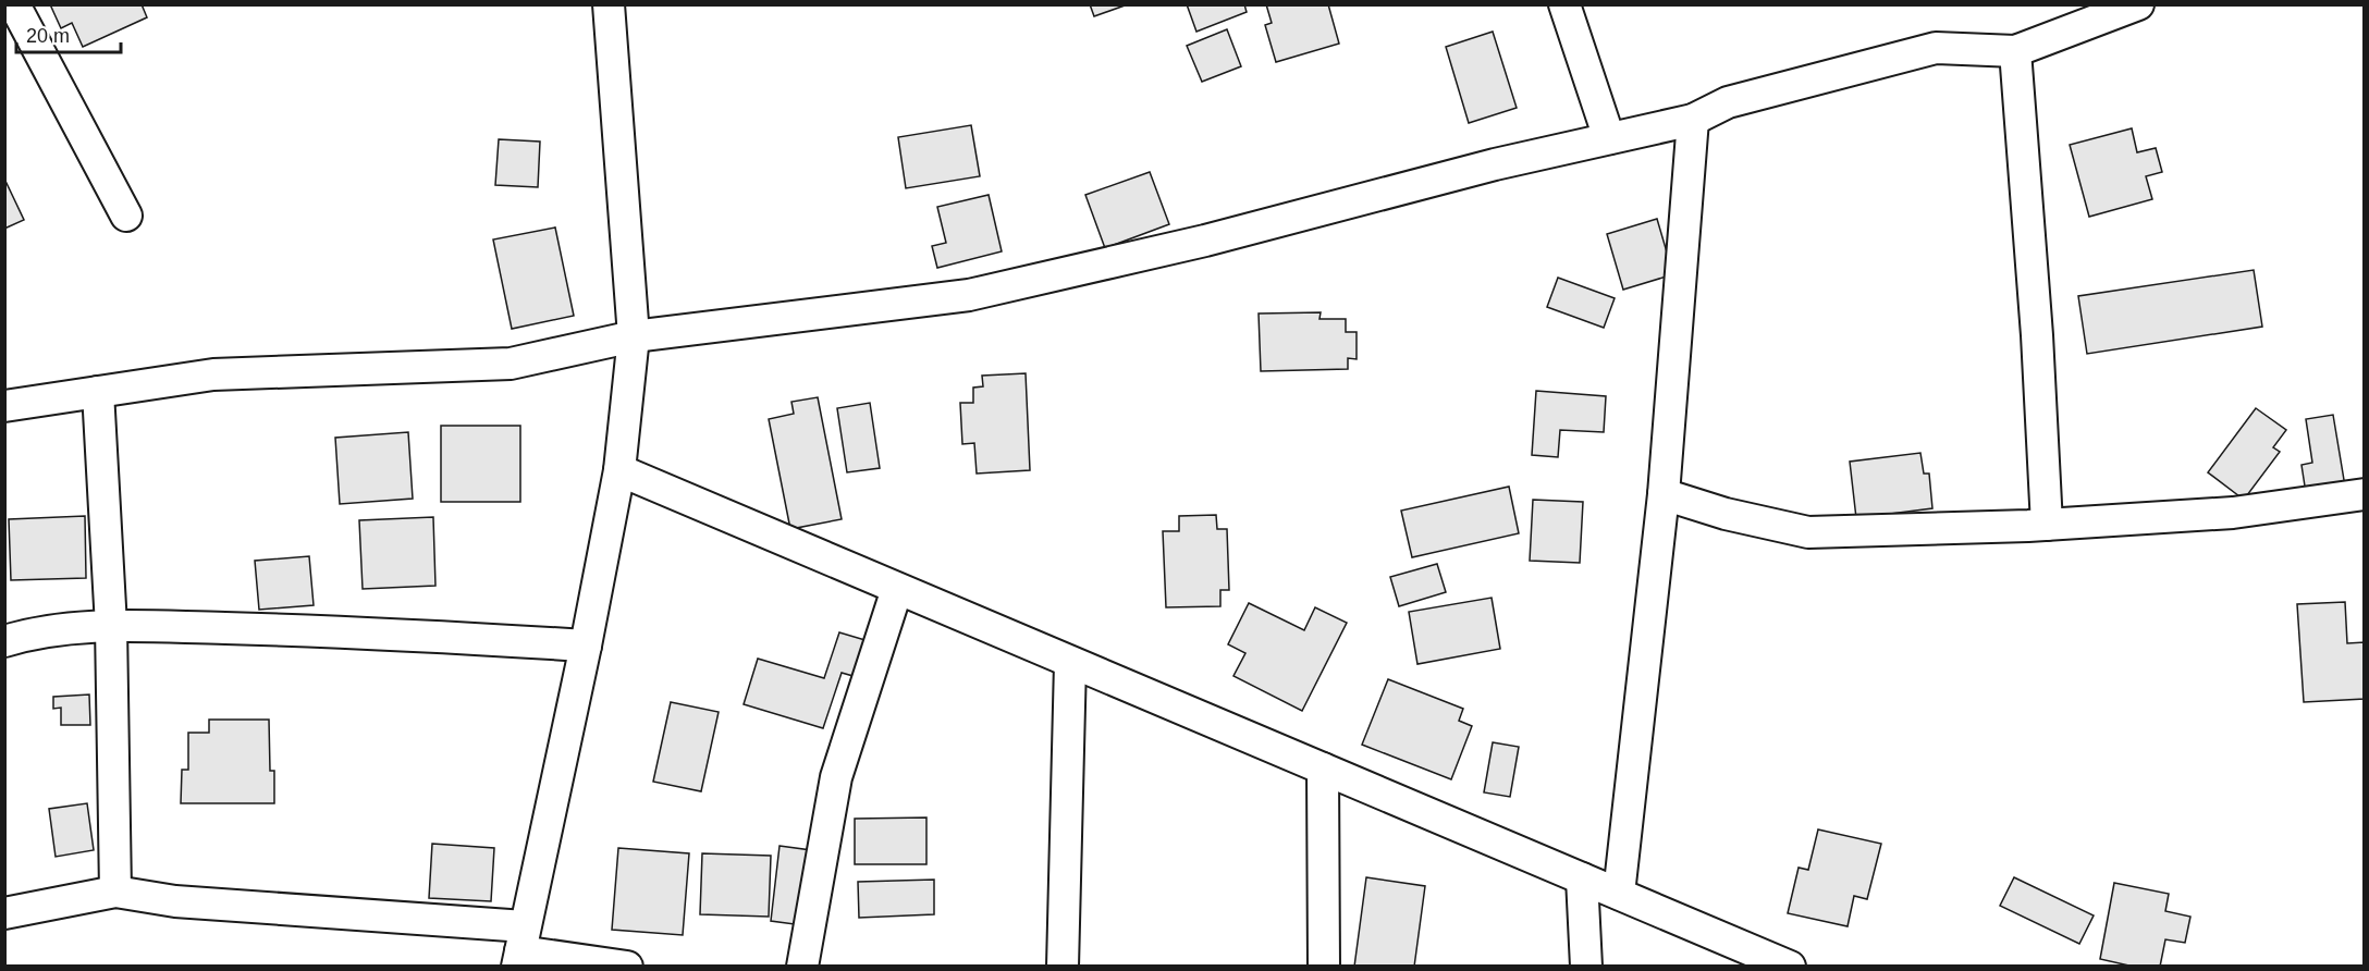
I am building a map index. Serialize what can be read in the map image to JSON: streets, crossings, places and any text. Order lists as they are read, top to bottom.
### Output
{
  "scale_bar": "20 m"
}
